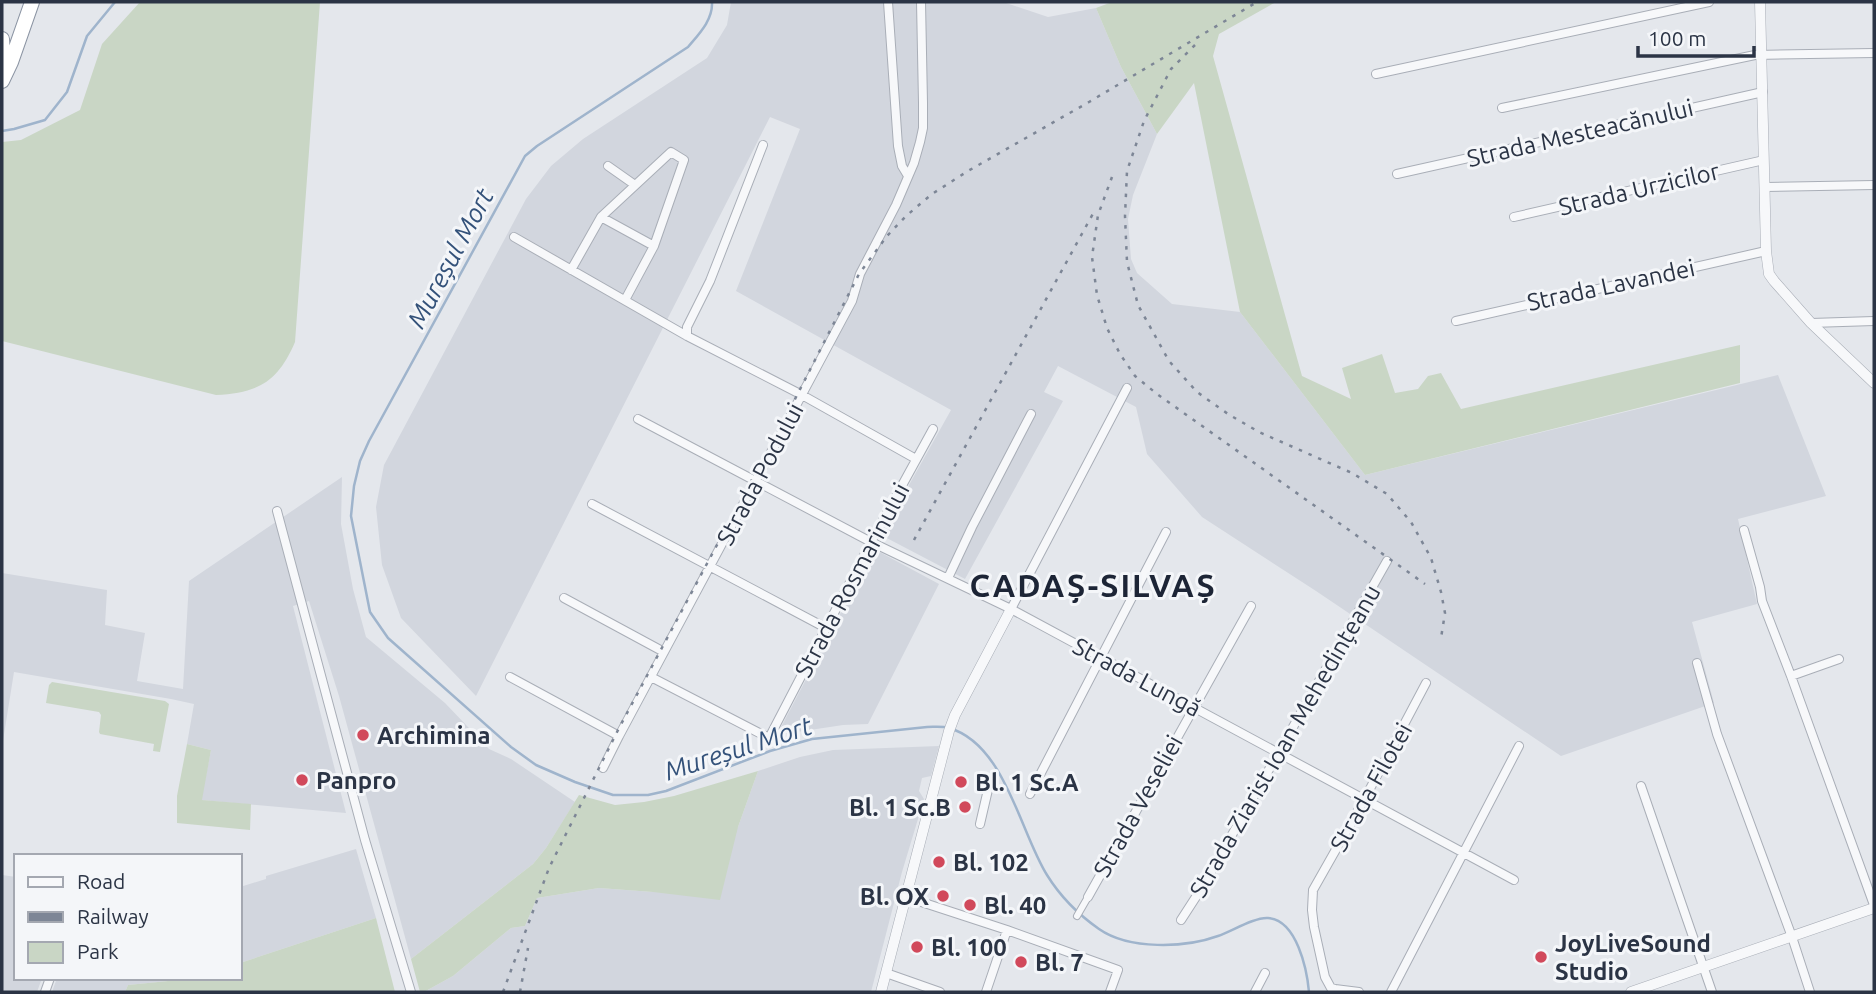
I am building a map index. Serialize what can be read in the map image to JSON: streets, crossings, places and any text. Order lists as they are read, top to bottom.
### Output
{
  "streets": {
    "street": [
      "Strada Mesteacănului",
      "Strada Urzicilor",
      "Strada Lavandei",
      "Strada Podului",
      "Strada Rosmarinului",
      "Strada Lungă",
      "Strada Ziarist Ioan Mehedințeanu",
      "Strada Filotei",
      "Strada Veseliei"
    ]
  },
  "crossings": [
    ["Strada Podului", "Strada Rosmarinului"],
    ["Strada Podului", "Strada Lungă"],
    ["Strada Rosmarinului", "Strada Lungă"],
    ["Strada Lungă", "Strada Ziarist Ioan Mehedințeanu"],
    ["Strada Lungă", "Strada Filotei"],
    ["Strada Lungă", "Strada Veseliei"]
  ],
  "districts": ["CADAȘ-SILVAȘ"],
  "water": ["Mureșul Mort"],
  "places": [
    "Archimina",
    "Panpro",
    "Bl. 1 Sc.A",
    "Bl. 1 Sc.B",
    "Bl. 102",
    "Bl. OX",
    "Bl. 40",
    "Bl. 100",
    "JoyLiveSound Studio",
    "Bl. 7"
  ],
  "legend": ["Road", "Railway", "Park"],
  "scale_bar": "100 m"
}
